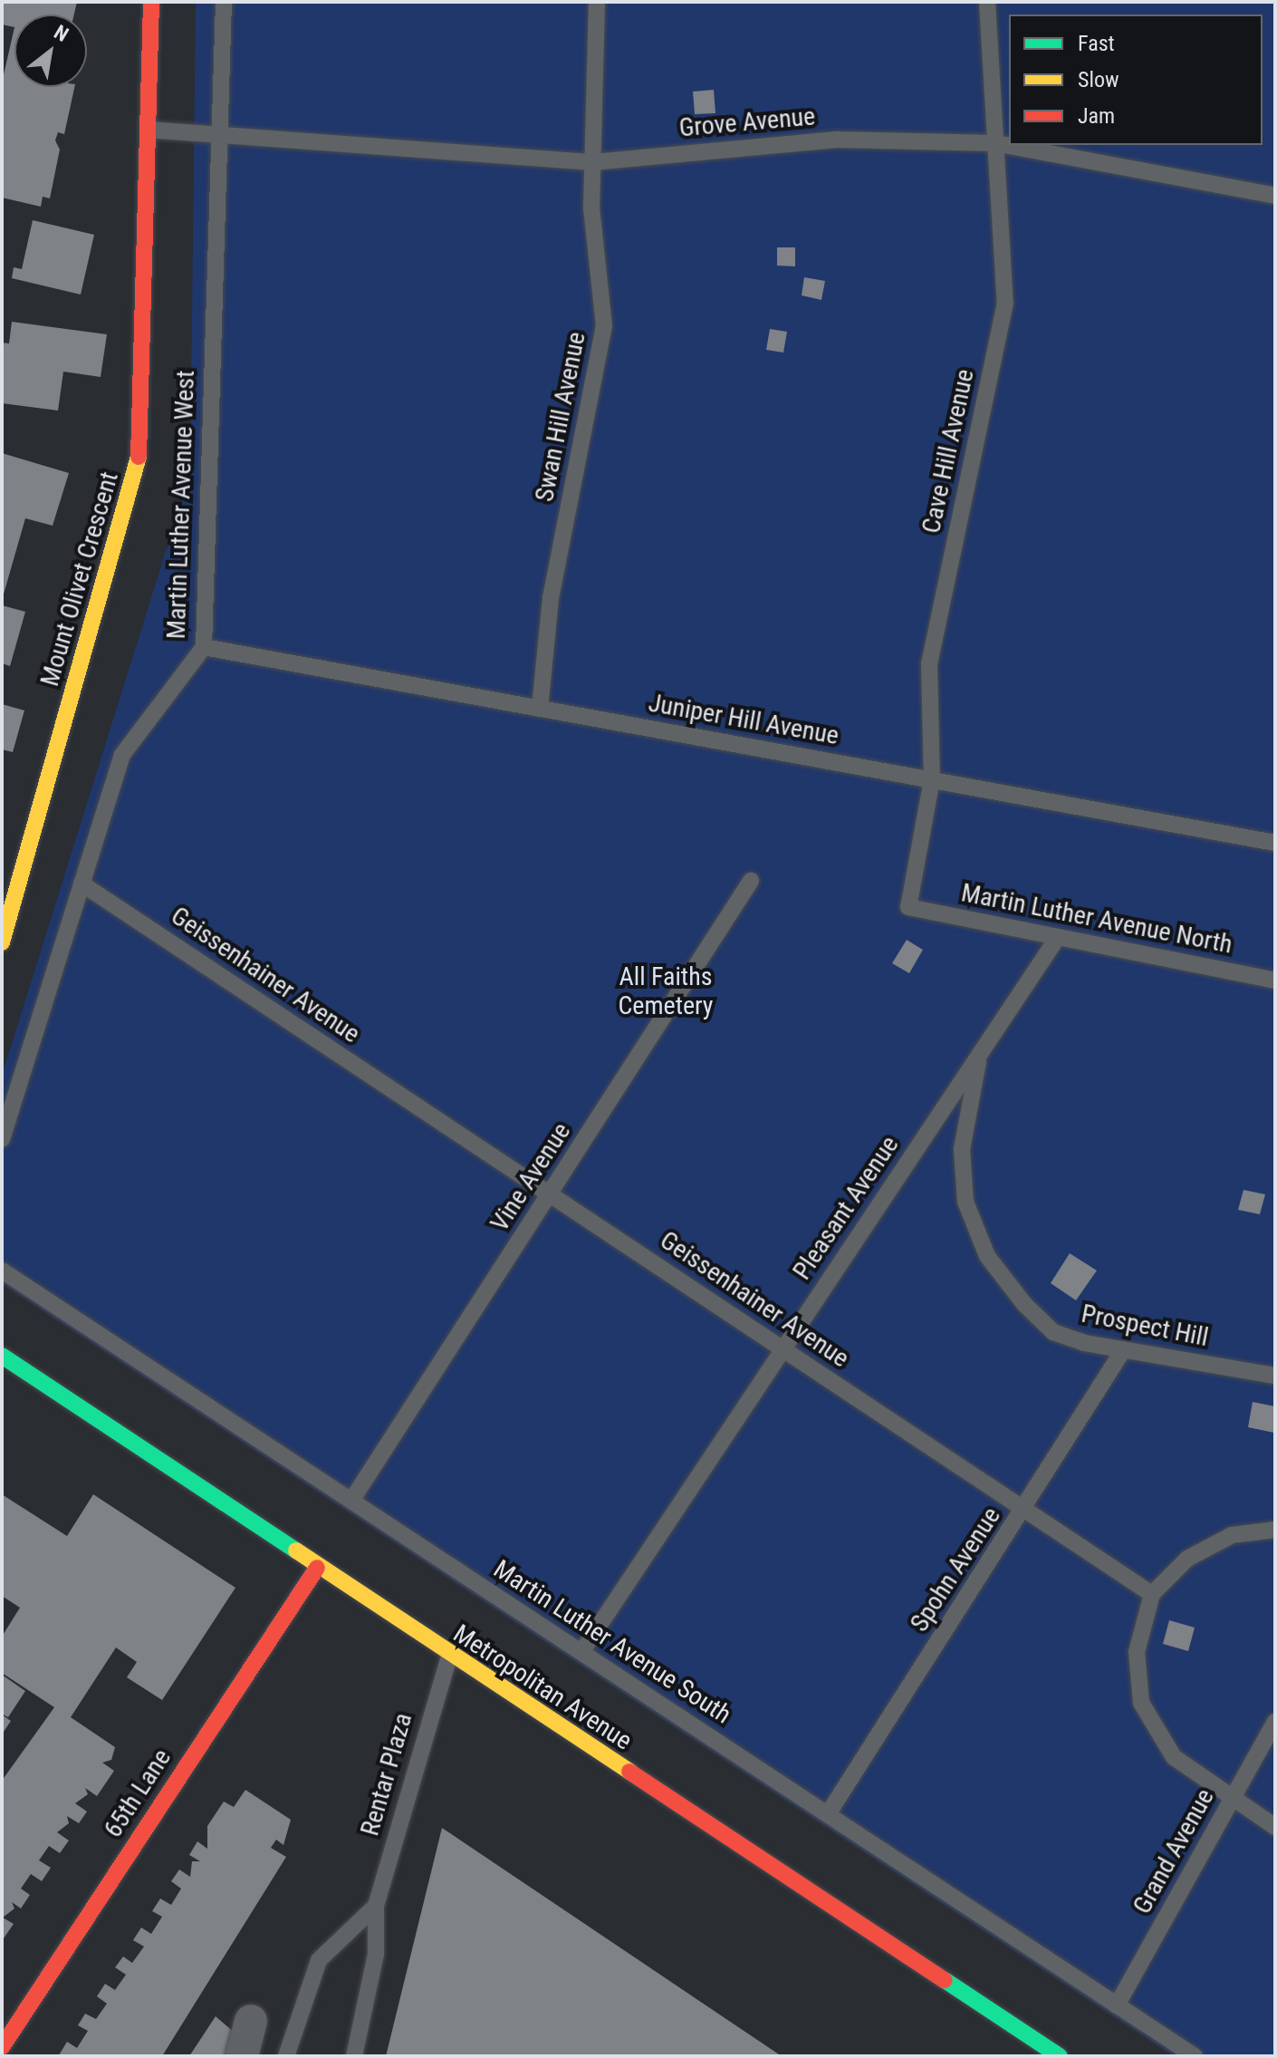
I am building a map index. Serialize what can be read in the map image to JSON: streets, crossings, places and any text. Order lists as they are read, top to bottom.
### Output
{
  "streets": {
    "street": ["Mount Olivet Crescent", "Metropolitan Avenue", "65th Lane"],
    "lane": [
      "Grove Avenue",
      "Swan Hill Avenue",
      "Cave Hill Avenue",
      "Martin Luther Avenue West",
      "Juniper Hill Avenue",
      "Martin Luther Avenue North",
      "Geissenhainer Avenue",
      "Vine Avenue",
      "Pleasant Avenue",
      "Prospect Hill",
      "Spohn Avenue",
      "Martin Luther Avenue South",
      "Rentar Plaza",
      "Grand Avenue"
    ]
  },
  "crossings": [
    ["Grove Avenue", "Swan Hill Avenue"],
    ["Grove Avenue", "Cave Hill Avenue"],
    ["Grove Avenue", "Martin Luther Avenue West"],
    ["Grove Avenue", "Mount Olivet Crescent"],
    ["Swan Hill Avenue", "Juniper Hill Avenue"],
    ["Cave Hill Avenue", "Juniper Hill Avenue"],
    ["Cave Hill Avenue", "Martin Luther Avenue North"],
    ["Martin Luther Avenue West", "Juniper Hill Avenue"],
    ["Martin Luther Avenue West", "Geissenhainer Avenue"],
    ["Martin Luther Avenue North", "Pleasant Avenue"],
    ["Geissenhainer Avenue", "Vine Avenue"],
    ["Geissenhainer Avenue", "Pleasant Avenue"],
    ["Geissenhainer Avenue", "Spohn Avenue"],
    ["Vine Avenue", "Martin Luther Avenue South"],
    ["Pleasant Avenue", "Prospect Hill"],
    ["Pleasant Avenue", "Martin Luther Avenue South"],
    ["Prospect Hill", "Spohn Avenue"],
    ["Spohn Avenue", "Martin Luther Avenue South"],
    ["Martin Luther Avenue South", "Grand Avenue"],
    ["Metropolitan Avenue", "Rentar Plaza"],
    ["Metropolitan Avenue", "65th Lane"]
  ],
  "parks": ["All Faiths Cemetery"],
  "legend": ["Fast", "Slow", "Jam"],
  "north": "top right"
}
